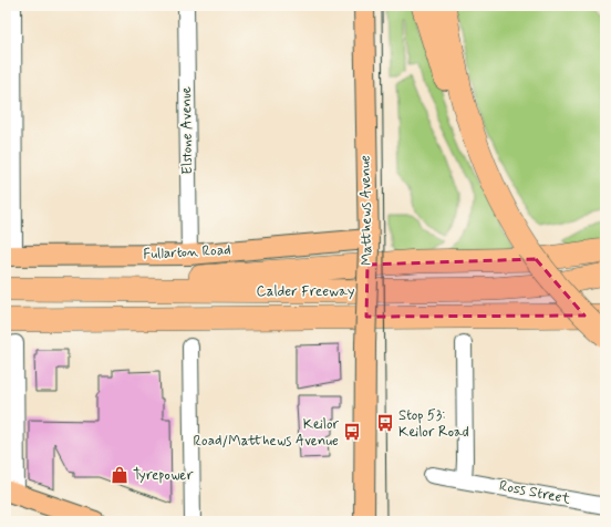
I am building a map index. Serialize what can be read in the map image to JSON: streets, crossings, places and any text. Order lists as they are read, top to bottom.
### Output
{
  "streets": {
    "highway": ["Calder Freeway"],
    "main road": ["Matthews Avenue", "Fullarton Road"],
    "street": ["Elstone Avenue", "Ross Street"]
  },
  "crossings": [
    ["Elstone Avenue", "Fullarton Road"],
    ["Matthews Avenue", "Fullarton Road"]
  ],
  "places": {
    "bus stop": ["Stop 53: Keilor Road", "Keilor Road/Matthews Avenue"],
    "shop": ["Tyrepower"]
  }
}
